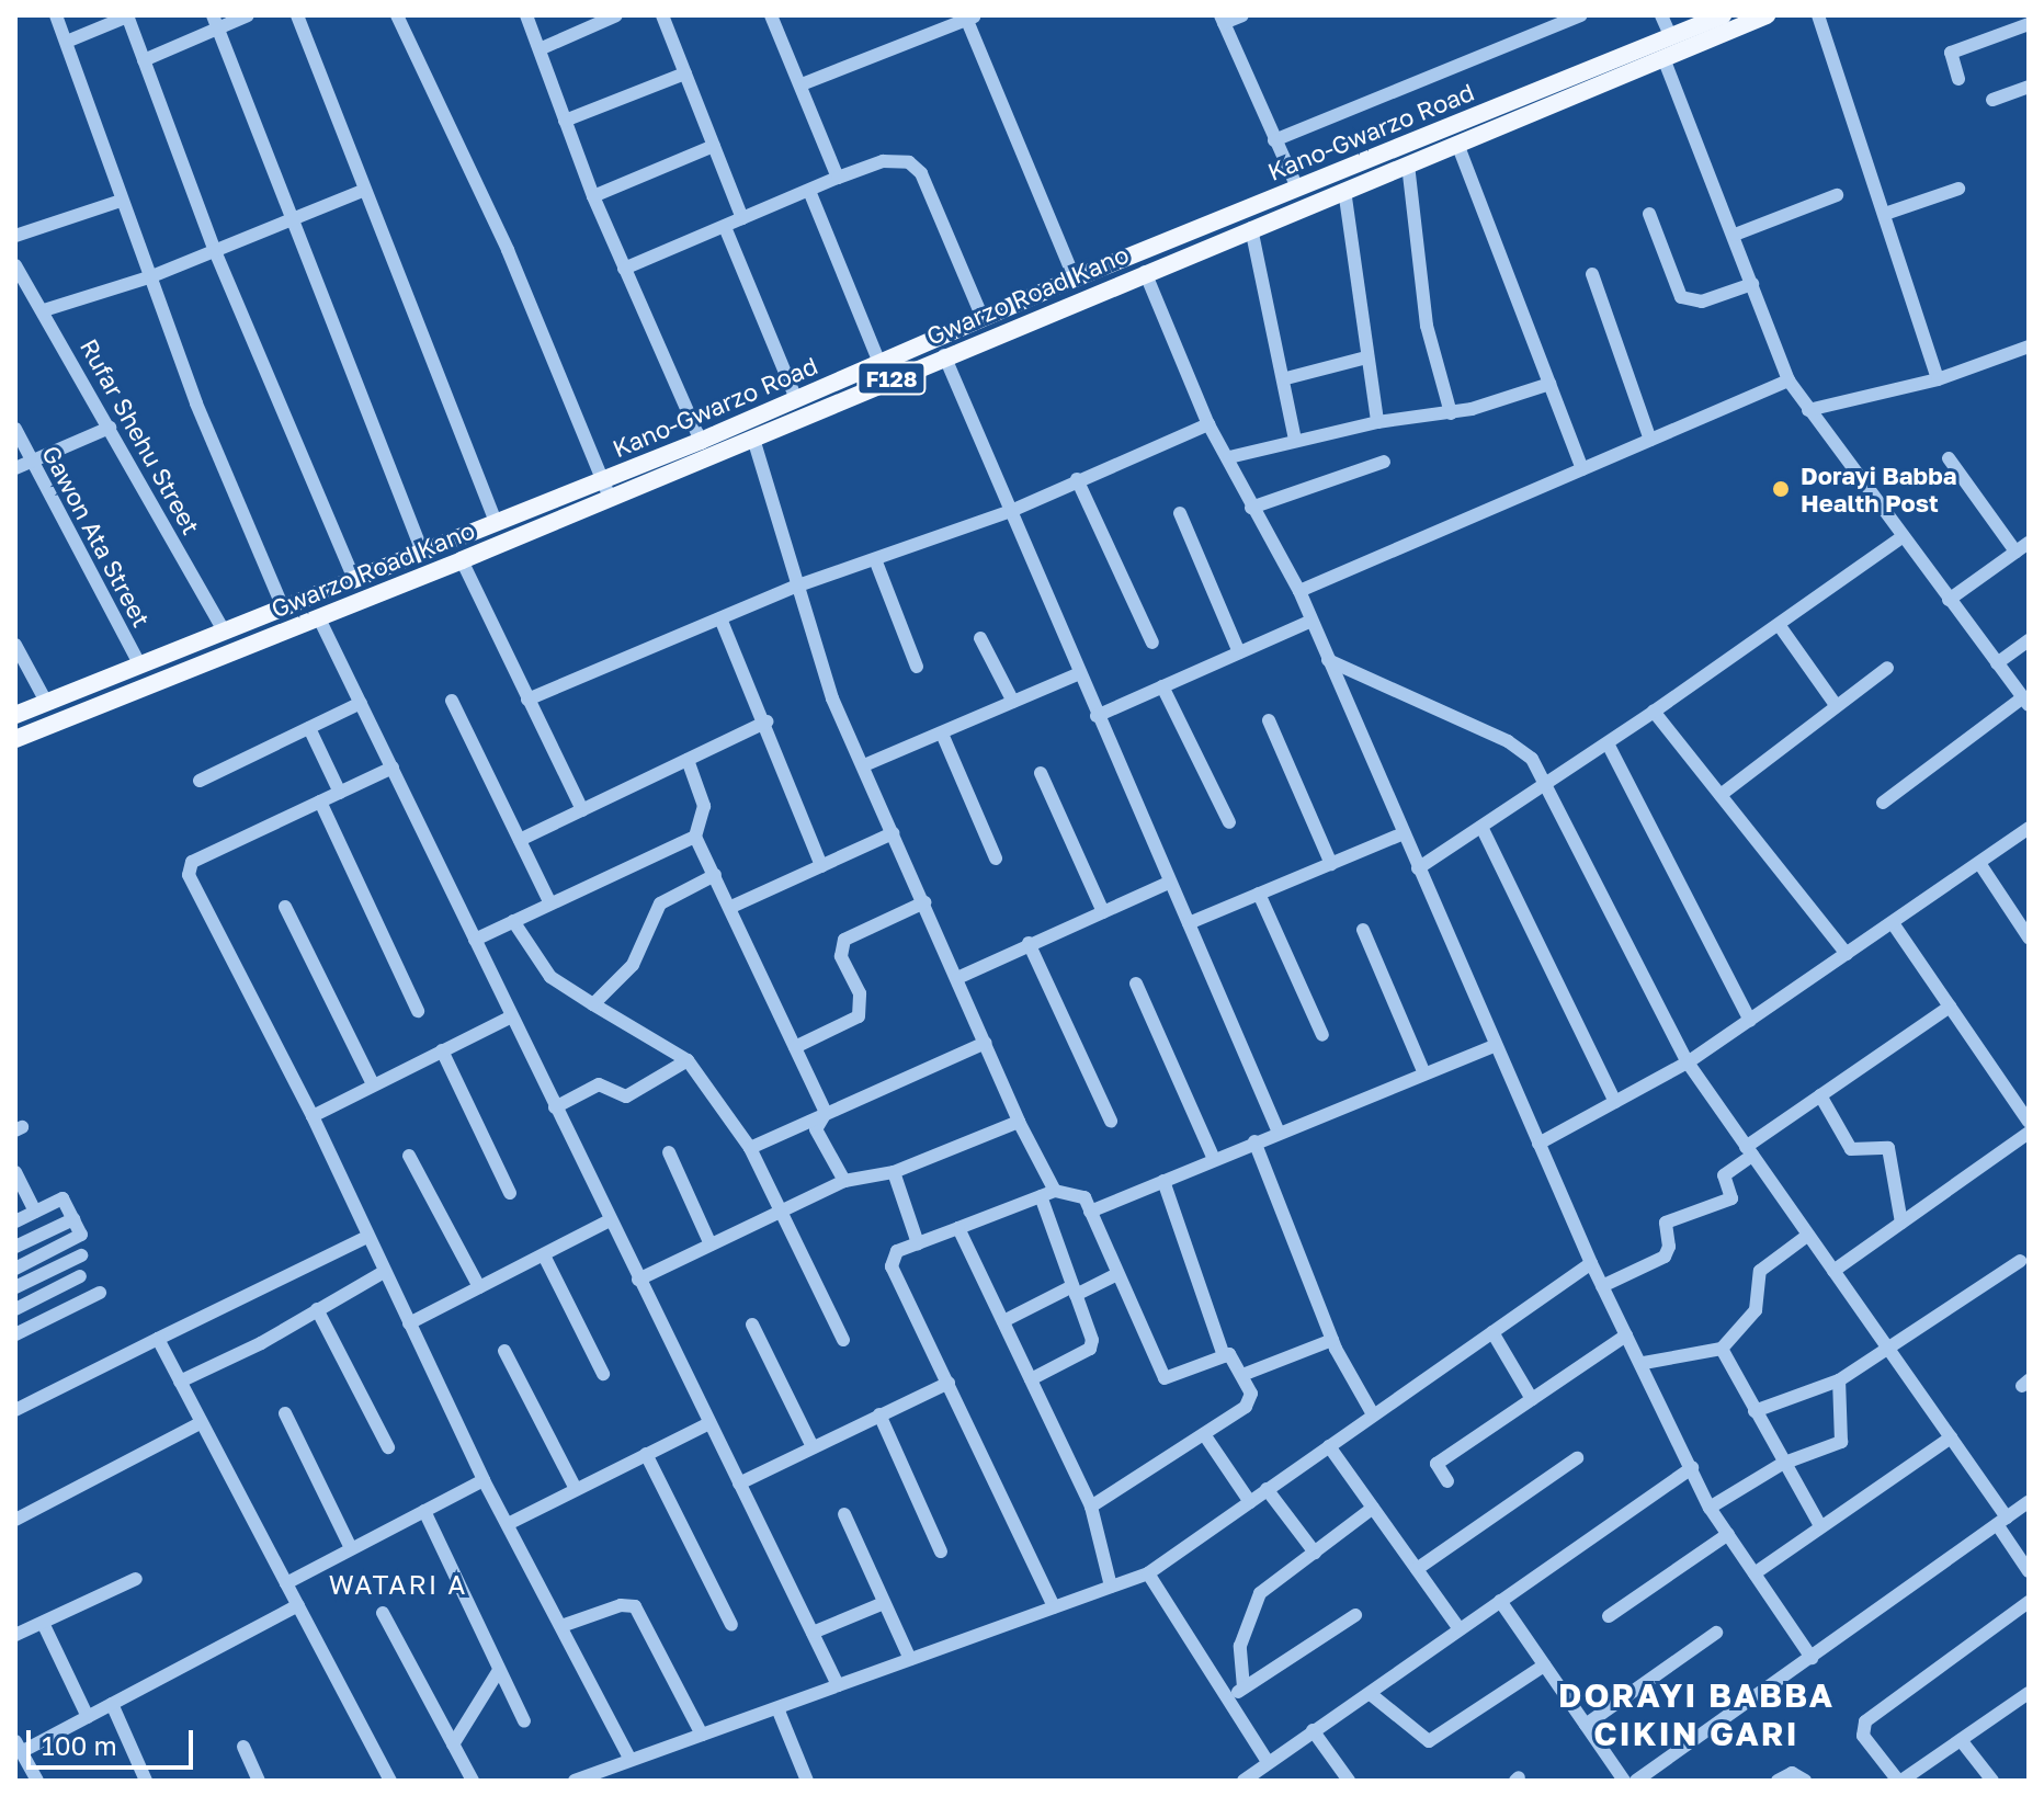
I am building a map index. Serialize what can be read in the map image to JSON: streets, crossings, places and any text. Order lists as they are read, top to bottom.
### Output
{
  "streets": {
    "main road": ["Kano-Gwarzo Road", "Gwarzo Road Kano", "F128"],
    "street": ["Rufar Shehu Street", "Gawon Ata Street"]
  },
  "crossings": [
    ["Kano-Gwarzo Road", "Gwarzo Road Kano"],
    ["Kano-Gwarzo Road", "Rufar Shehu Street"],
    ["Kano-Gwarzo Road", "Gawon Ata Street"]
  ],
  "districts": ["WATARI A", "DORAYI BABBA CIKIN GARI"],
  "places": ["Dorayi Babba Health Post"],
  "scale_bar": "100 m"
}
